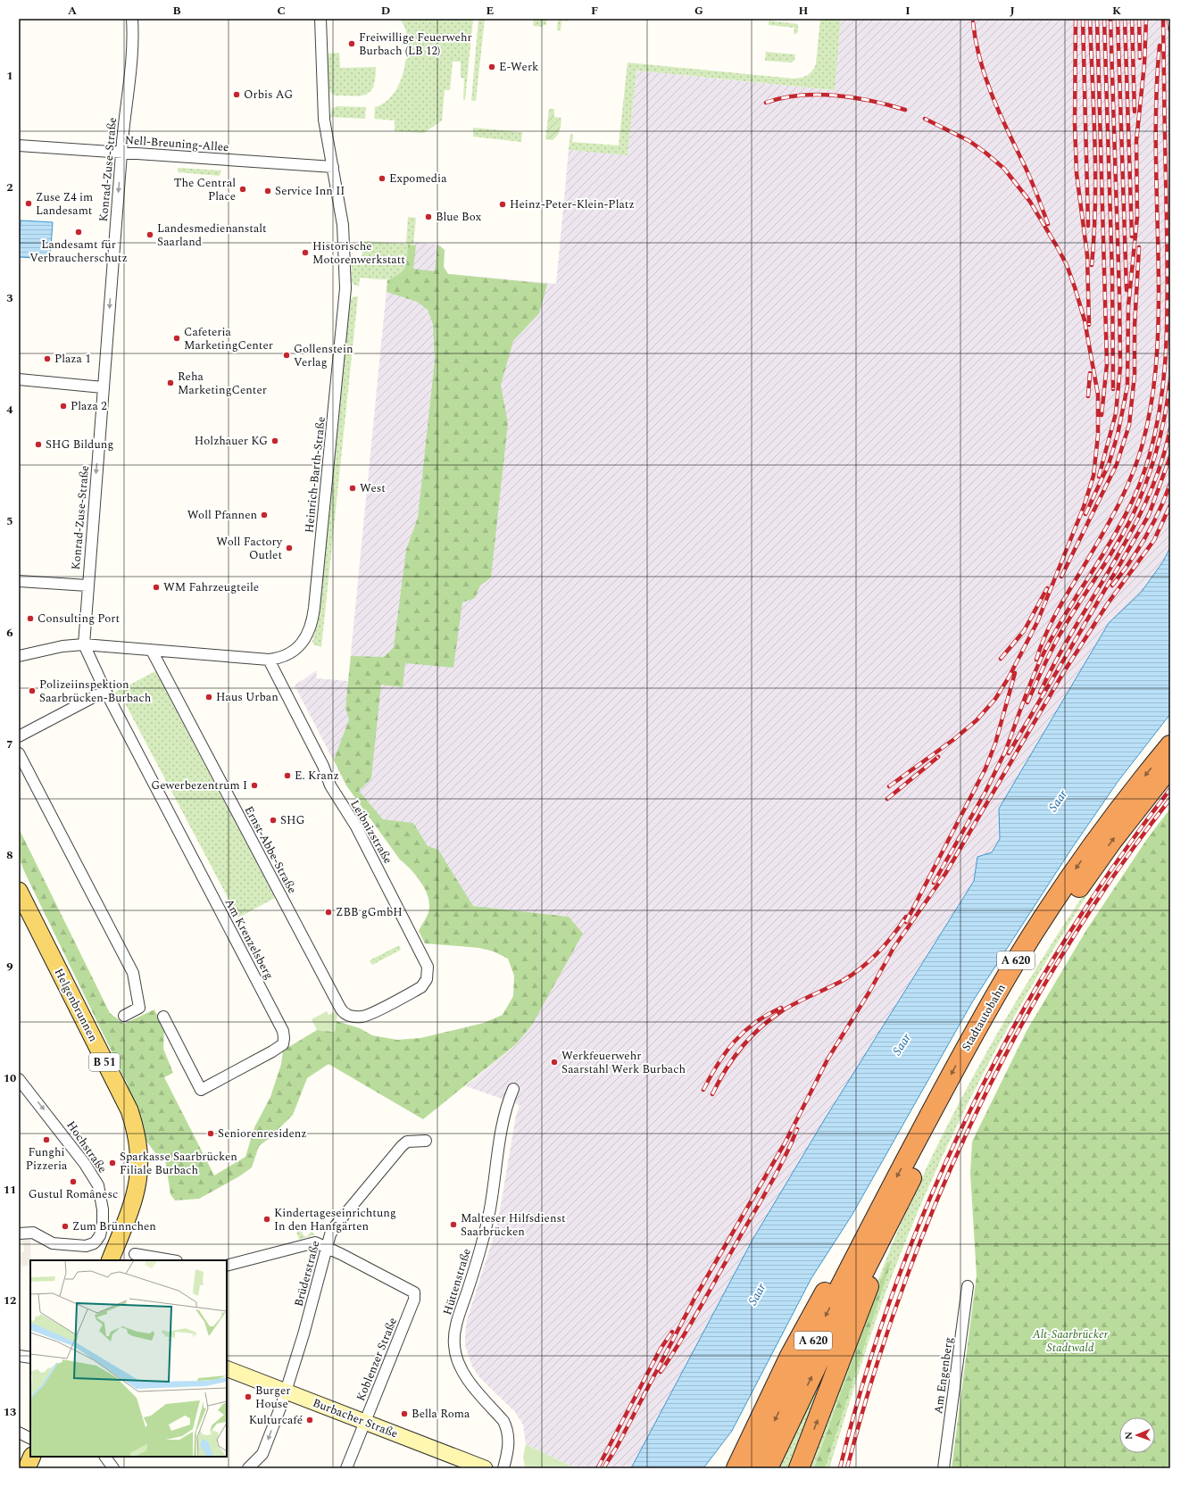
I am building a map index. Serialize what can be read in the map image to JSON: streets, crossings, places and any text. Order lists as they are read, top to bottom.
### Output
{
  "streets": {
    "highway": ["A 620", "Stadtautobahn"],
    "main road": ["Helgenbrunnen", "B 51", "Burbacher Straße"],
    "street": [
      "Nell-Breuning-Allee",
      "Konrad-Zuse-Straße",
      "Heinrich-Barth-Straße",
      "Leibnizstraße",
      "Ernst-Abbe-Straße",
      "Am Krenzelsberg",
      "Hochstraße",
      "Brüderstraße",
      "Hüttenstraße",
      "Koblenzer Straße",
      "Am Engenberg"
    ]
  },
  "crossings": [
    ["Nell-Breuning-Allee", "Konrad-Zuse-Straße"],
    ["Nell-Breuning-Allee", "Heinrich-Barth-Straße"],
    ["Konrad-Zuse-Straße", "Heinrich-Barth-Straße"],
    ["Konrad-Zuse-Straße", "Am Krenzelsberg"],
    ["Heinrich-Barth-Straße", "Leibnizstraße"],
    ["Heinrich-Barth-Straße", "Ernst-Abbe-Straße"],
    ["Heinrich-Barth-Straße", "Am Krenzelsberg"],
    ["Leibnizstraße", "Ernst-Abbe-Straße"],
    ["A 620", "Stadtautobahn"],
    ["Brüderstraße", "Koblenzer Straße"],
    ["Brüderstraße", "Burbacher Straße"],
    ["Koblenzer Straße", "Burbacher Straße"]
  ],
  "one_way": ["Konrad-Zuse-Straße"],
  "water": ["Saar"],
  "parks": ["Alt-Saarbrücker Stadtwald"],
  "places": [
    "Freiwillige Feuerwehr Burbach (LB 12)",
    "E-Werk",
    "Orbis AG",
    "Expomedia",
    "The Central Place",
    "Service Inn II",
    "Zuse Z4 im Landesamt",
    "Heinz-Peter-Klein-Platz",
    "Blue Box",
    "Landesamt für Verbraucherschutz",
    "Landesmedienanstalt Saarland",
    "Historische Motorenwerkstatt",
    "Cafeteria MarketingCenter",
    "Gollenstein Verlag",
    "Plaza 1",
    "Reha MarketingCenter",
    "Plaza 2",
    "Holzhauer KG",
    "SHG Bildung",
    "West",
    "Woll Pfannen",
    "Woll Factory Outlet",
    "WM Fahrzeugteile",
    "Consulting Port",
    "Polizeiinspektion Saarbrücken-Burbach",
    "Haus Urban",
    "E. Kranz",
    "Gewerbezentrum I",
    "SHG",
    "ZBB gGmbH",
    "Werkfeuerwehr Saarstahl Werk Burbach",
    "Seniorenresidenz",
    "Funghi Pizzeria",
    "Sparkasse Saarbrücken Filiale Burbach",
    "Gustul Românesc",
    "Kindertageseinrichtung In den Hanfgärten",
    "Malteser Hilfsdienst Saarbrücken",
    "Zum Brünnchen",
    "Burger House",
    "Bella Roma",
    "Kulturcafé"
  ],
  "north": "left",
  "grid": {
    "columns": [
      "A",
      "B",
      "C",
      "D",
      "E",
      "F",
      "G",
      "H",
      "I",
      "J",
      "K"
    ],
    "rows": [
      "1",
      "2",
      "3",
      "4",
      "5",
      "6",
      "7",
      "8",
      "9",
      "10",
      "11",
      "12",
      "13"
    ]
  }
}
